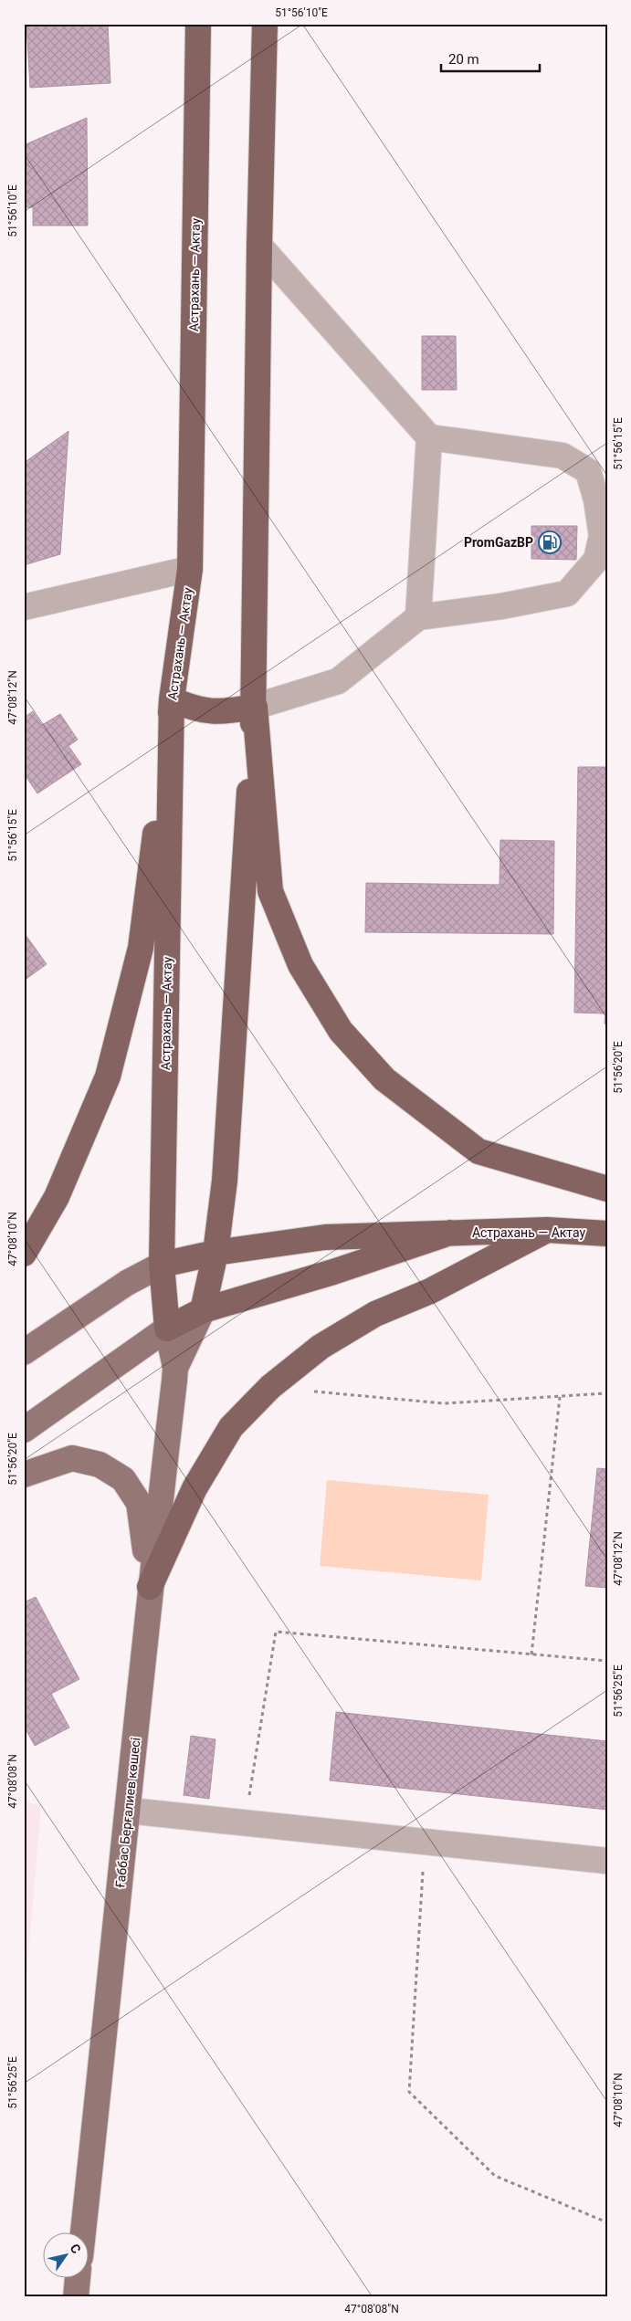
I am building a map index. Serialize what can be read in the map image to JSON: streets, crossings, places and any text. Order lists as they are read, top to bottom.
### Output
{
  "streets": {
    "highway": ["Астрахань — Актау"],
    "main road": ["Ғаббас Берғалиев көшесі"]
  },
  "crossings": [
    ["Астрахань — Актау", "Ғаббас Берғалиев көшесі"]
  ],
  "places": {
    "fuel station": ["PromGazBP"]
  },
  "scale_bar": "20 m",
  "north": "top right",
  "coordinates": [
    "51°56'10\"E",
    "51°56'15\"E",
    "47°08'12\"N",
    "51°56'20\"E",
    "47°08'10\"N",
    "51°56'25\"E",
    "47°08'08\"N"
  ]
}
